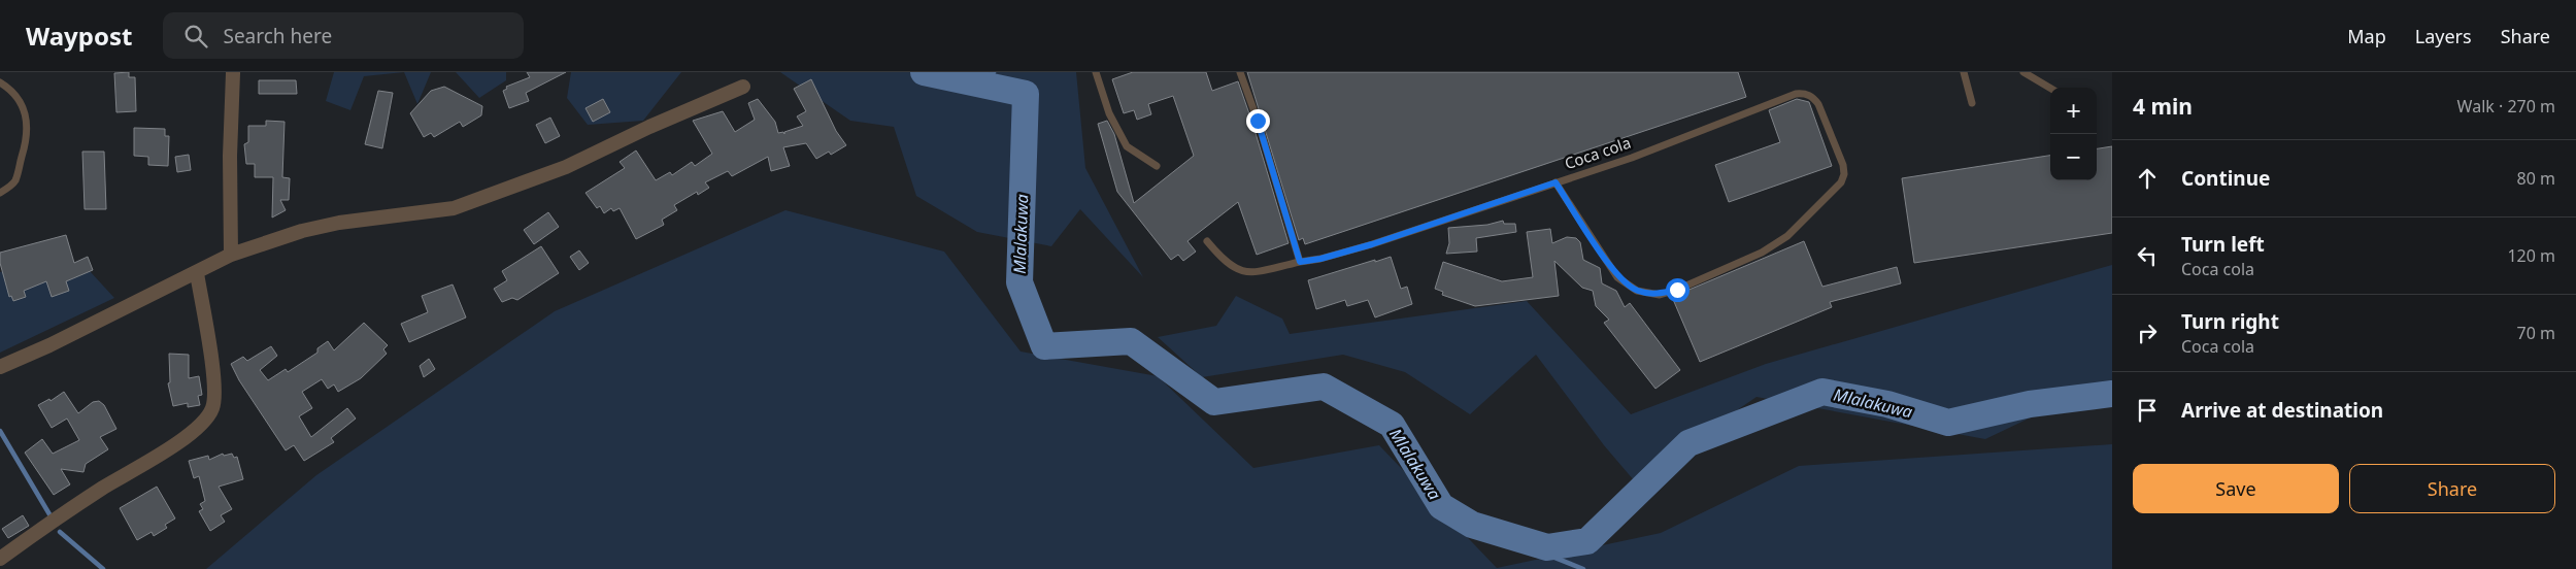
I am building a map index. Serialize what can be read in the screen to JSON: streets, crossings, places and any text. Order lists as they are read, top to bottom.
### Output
{
  "streets": {
    "lane": ["Coca cola"]
  },
  "water": ["Mlalakuwa"],
  "page": {
    "header": "Waypost",
    "search": "Search here",
    "nav": ["Map", "Layers", "Share"],
    "heading": ["4 min", "Walk · 270 m"],
    "map_buttons": ["+", "−"],
    "list": [
      ["Continue", "80 m"],
      ["Turn left", "Coca cola", "120 m"],
      ["Turn right", "Coca cola", "70 m"],
      "Arrive at destination"
    ],
    "buttons": ["Save", "Share"]
  }
}
